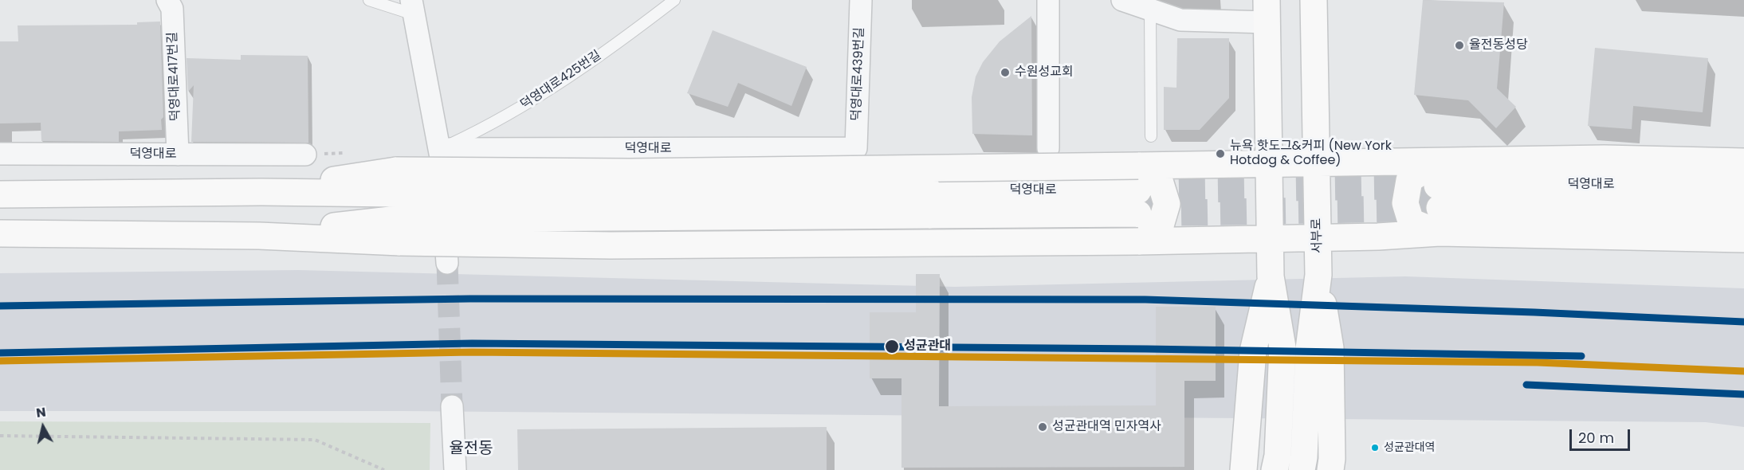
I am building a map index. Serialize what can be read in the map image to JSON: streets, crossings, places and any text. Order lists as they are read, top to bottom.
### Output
{
  "streets": {
    "street": [
      "덕영대로439번길",
      "덕영대로417번길",
      "덕영대로",
      "서부로"
    ],
    "lane": ["덕영대로425번길"]
  },
  "crossings": [
    ["덕영대로439번길", "덕영대로"],
    ["덕영대로417번길", "덕영대로"],
    ["덕영대로425번길", "덕영대로"]
  ],
  "districts": ["율전동"],
  "places": [
    "율전동성당",
    "수원성교회",
    "뉴욕 핫도그&커피 (New York Hotdog & Coffee)",
    "성균관대",
    "성균관대역 민자역사",
    "성균관대역"
  ],
  "scale_bar": "20 m",
  "north": "top"
}
